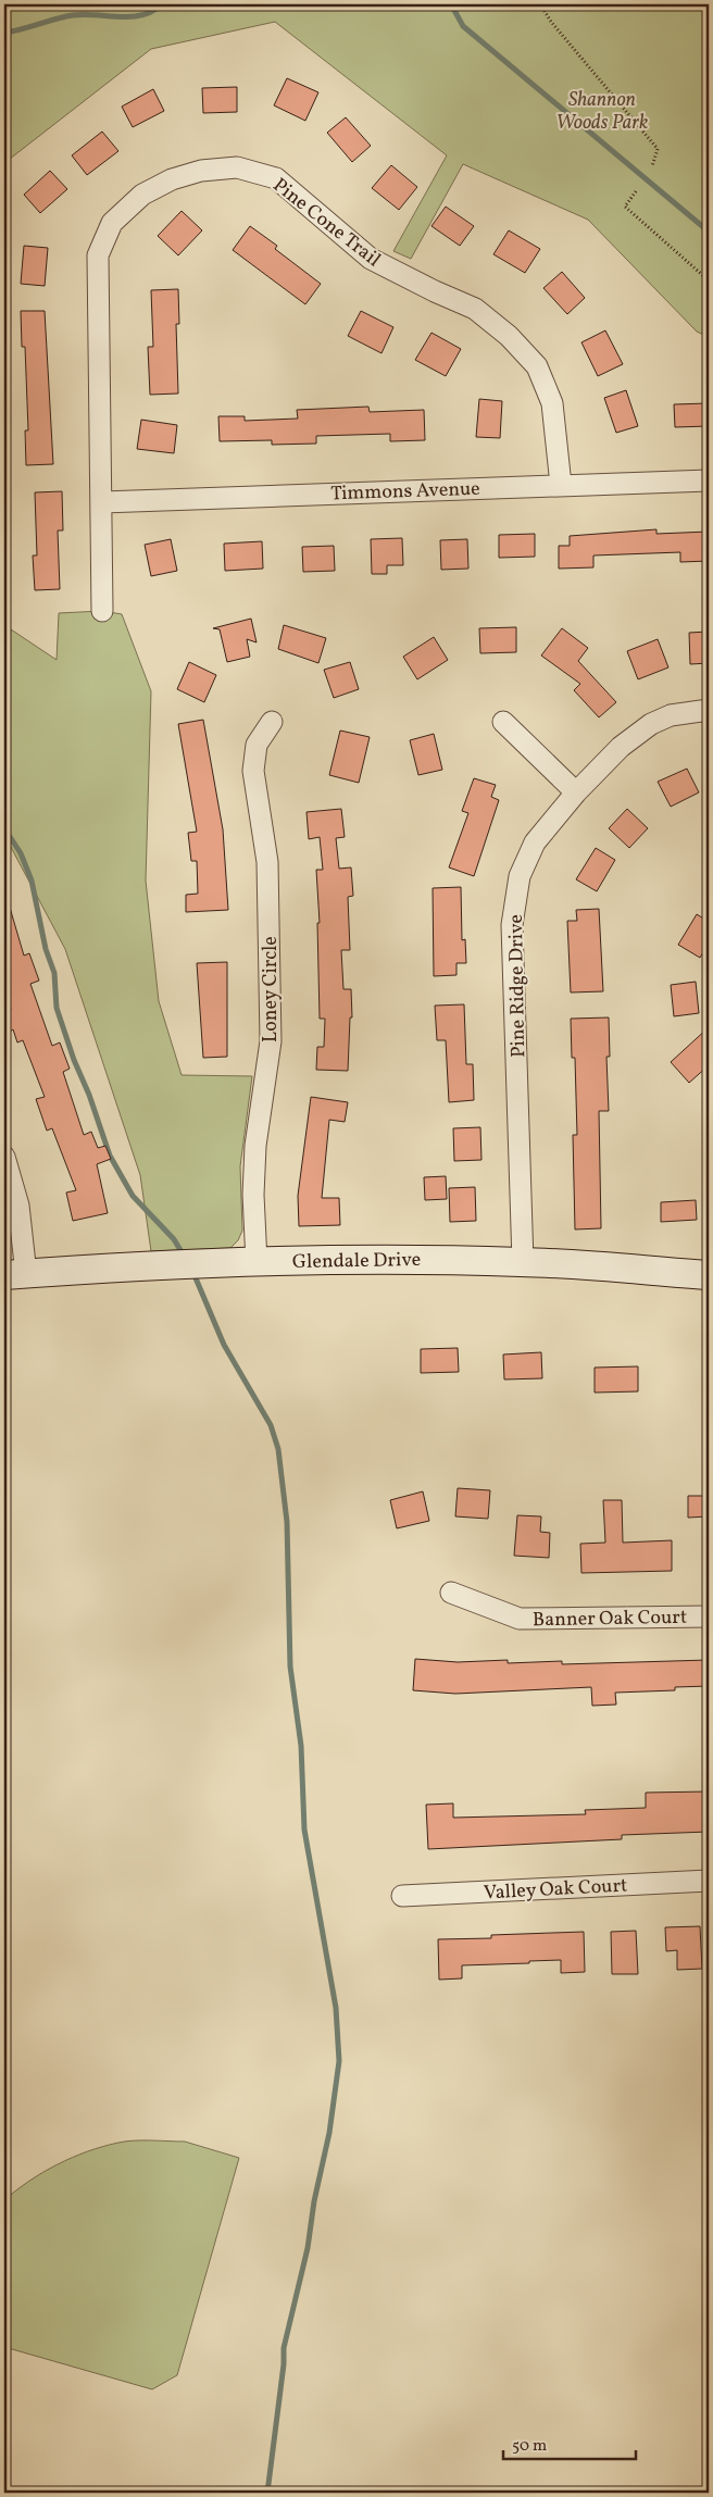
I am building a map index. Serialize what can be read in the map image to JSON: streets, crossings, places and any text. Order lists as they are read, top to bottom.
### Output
{
  "streets": {
    "street": [
      "Pine Cone Trail",
      "Timmons Avenue",
      "Pine Ridge Drive",
      "Loney Circle",
      "Glendale Drive",
      "Banner Oak Court",
      "Valley Oak Court"
    ]
  },
  "crossings": [
    ["Pine Cone Trail", "Timmons Avenue"],
    ["Pine Ridge Drive", "Glendale Drive"],
    ["Loney Circle", "Glendale Drive"]
  ],
  "parks": ["Shannon Woods Park"],
  "scale_bar": "50 m"
}
